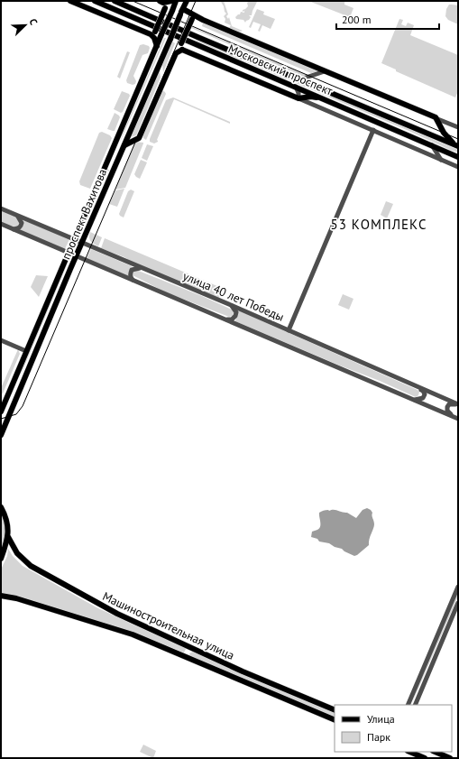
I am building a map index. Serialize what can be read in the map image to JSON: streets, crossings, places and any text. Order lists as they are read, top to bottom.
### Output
{
  "streets": {
    "main road": ["Московский проспект", "проспект Вахитова", "Машиностроительная улица"],
    "street": ["улица 40 лет Победы"]
  },
  "crossings": [
    ["проспект Вахитова", "улица 40 лет Победы"]
  ],
  "districts": ["53 КОМПЛЕКС"],
  "legend": ["Улица", "Парк"],
  "scale_bar": "200 m",
  "north": "top right"
}
